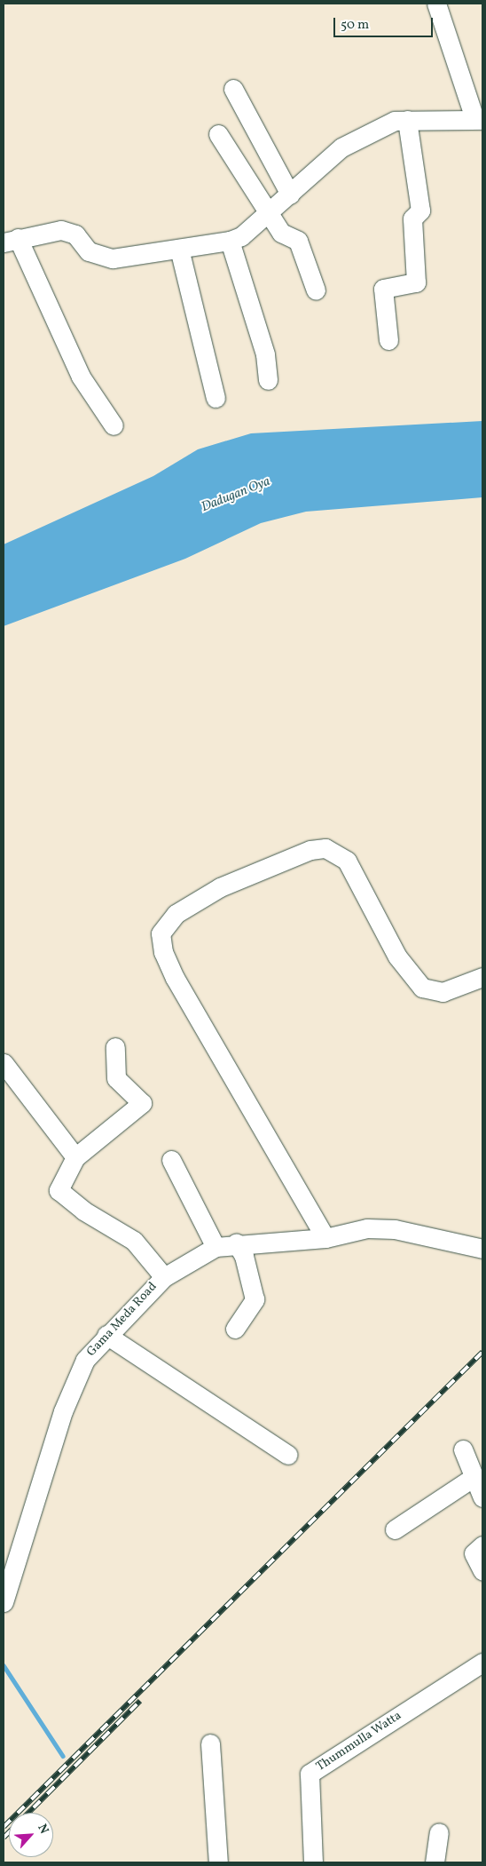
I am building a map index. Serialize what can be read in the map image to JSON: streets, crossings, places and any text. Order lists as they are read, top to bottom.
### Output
{
  "streets": {
    "street": ["Gama Meda Road", "Thummulla Watta"]
  },
  "water": ["Dadugan Oya"],
  "scale_bar": "50 m",
  "north": "top right"
}
